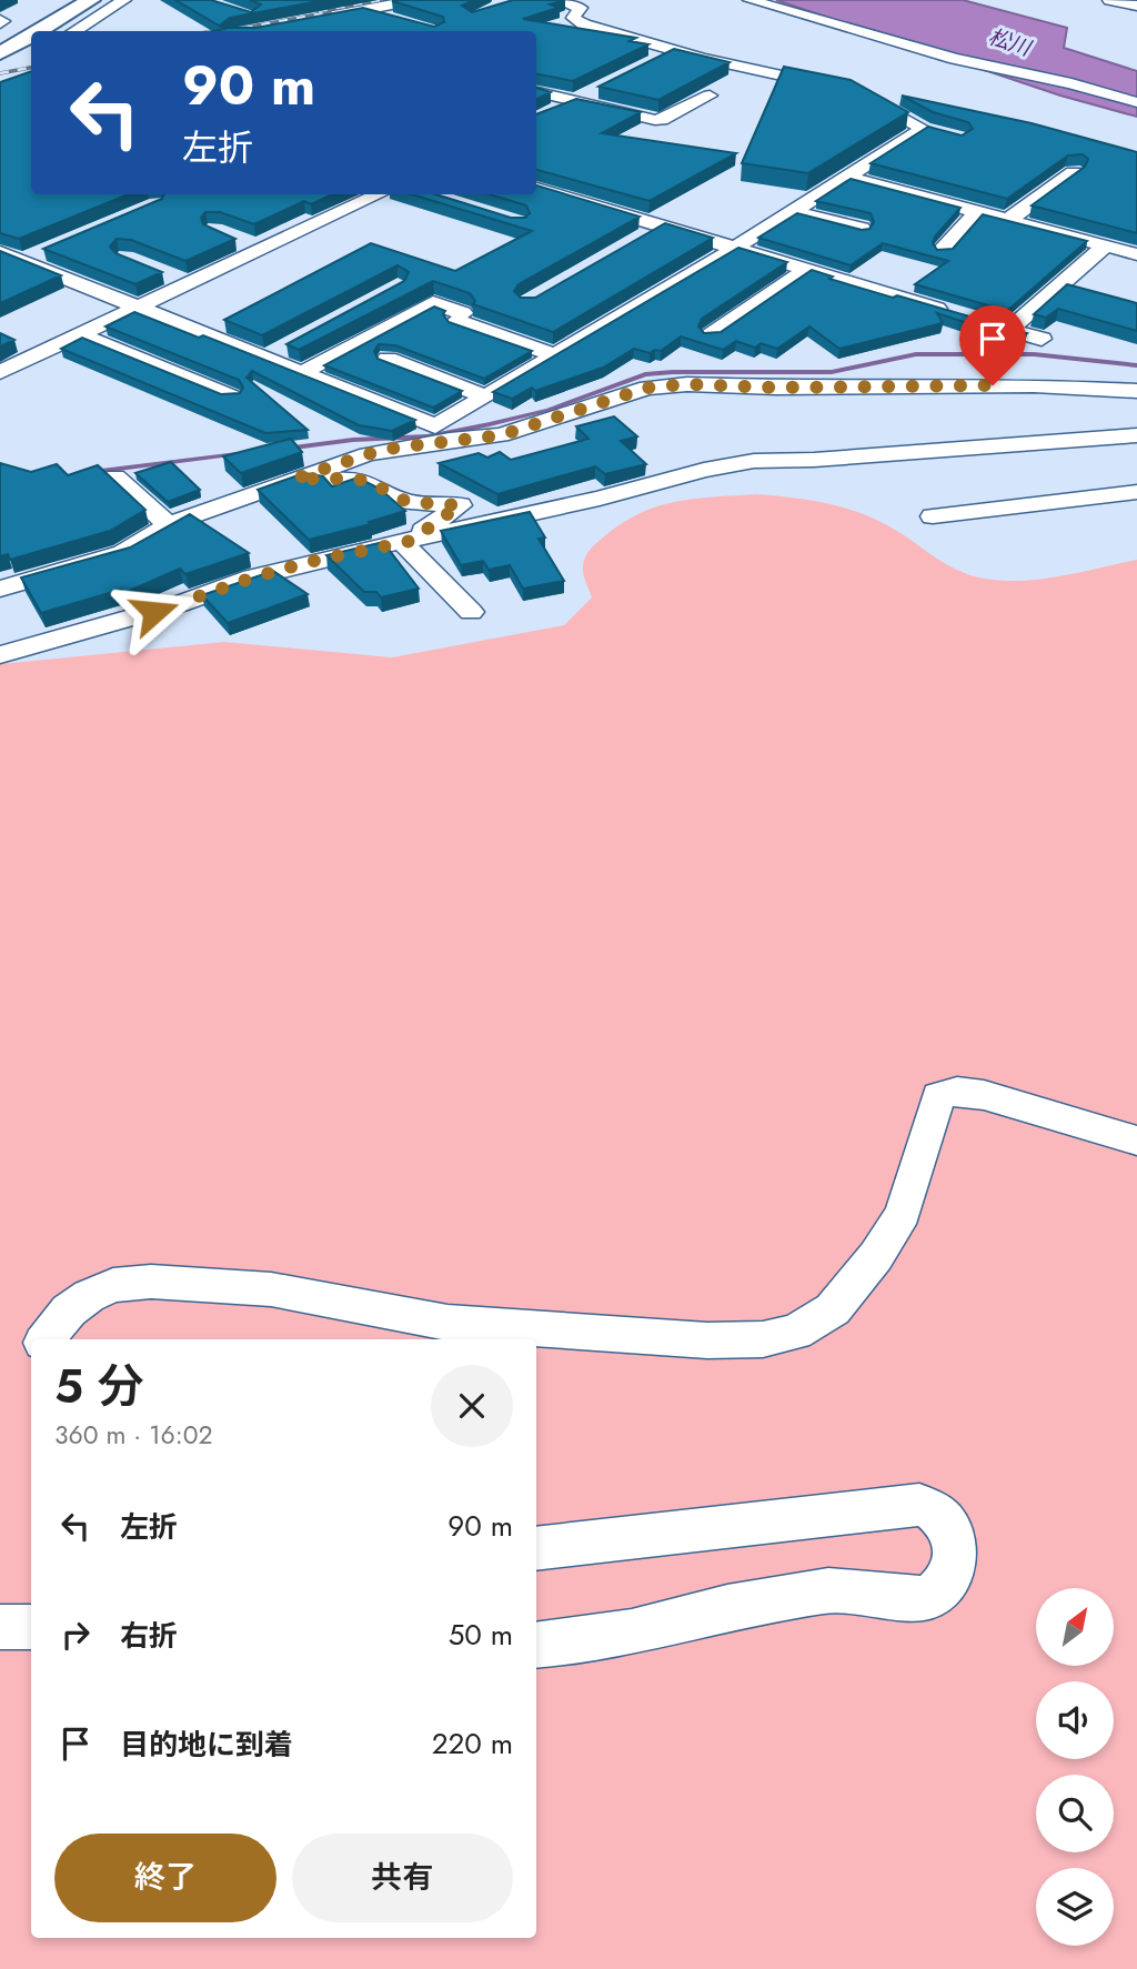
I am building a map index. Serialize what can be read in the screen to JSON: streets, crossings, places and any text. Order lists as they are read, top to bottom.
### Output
{
  "water": ["松川"],
  "north": "top right",
  "page": {
    "turn": ["90 m", "左折"],
    "heading": ["5 分", "360 m · 16:02"],
    "list": [
      {
        "name": "左折",
        "value": "90 m"
      },
      {
        "name": "右折",
        "value": "50 m"
      },
      {
        "name": "目的地に到着",
        "value": "220 m"
      }
    ],
    "buttons": ["終了", "共有"]
  }
}
